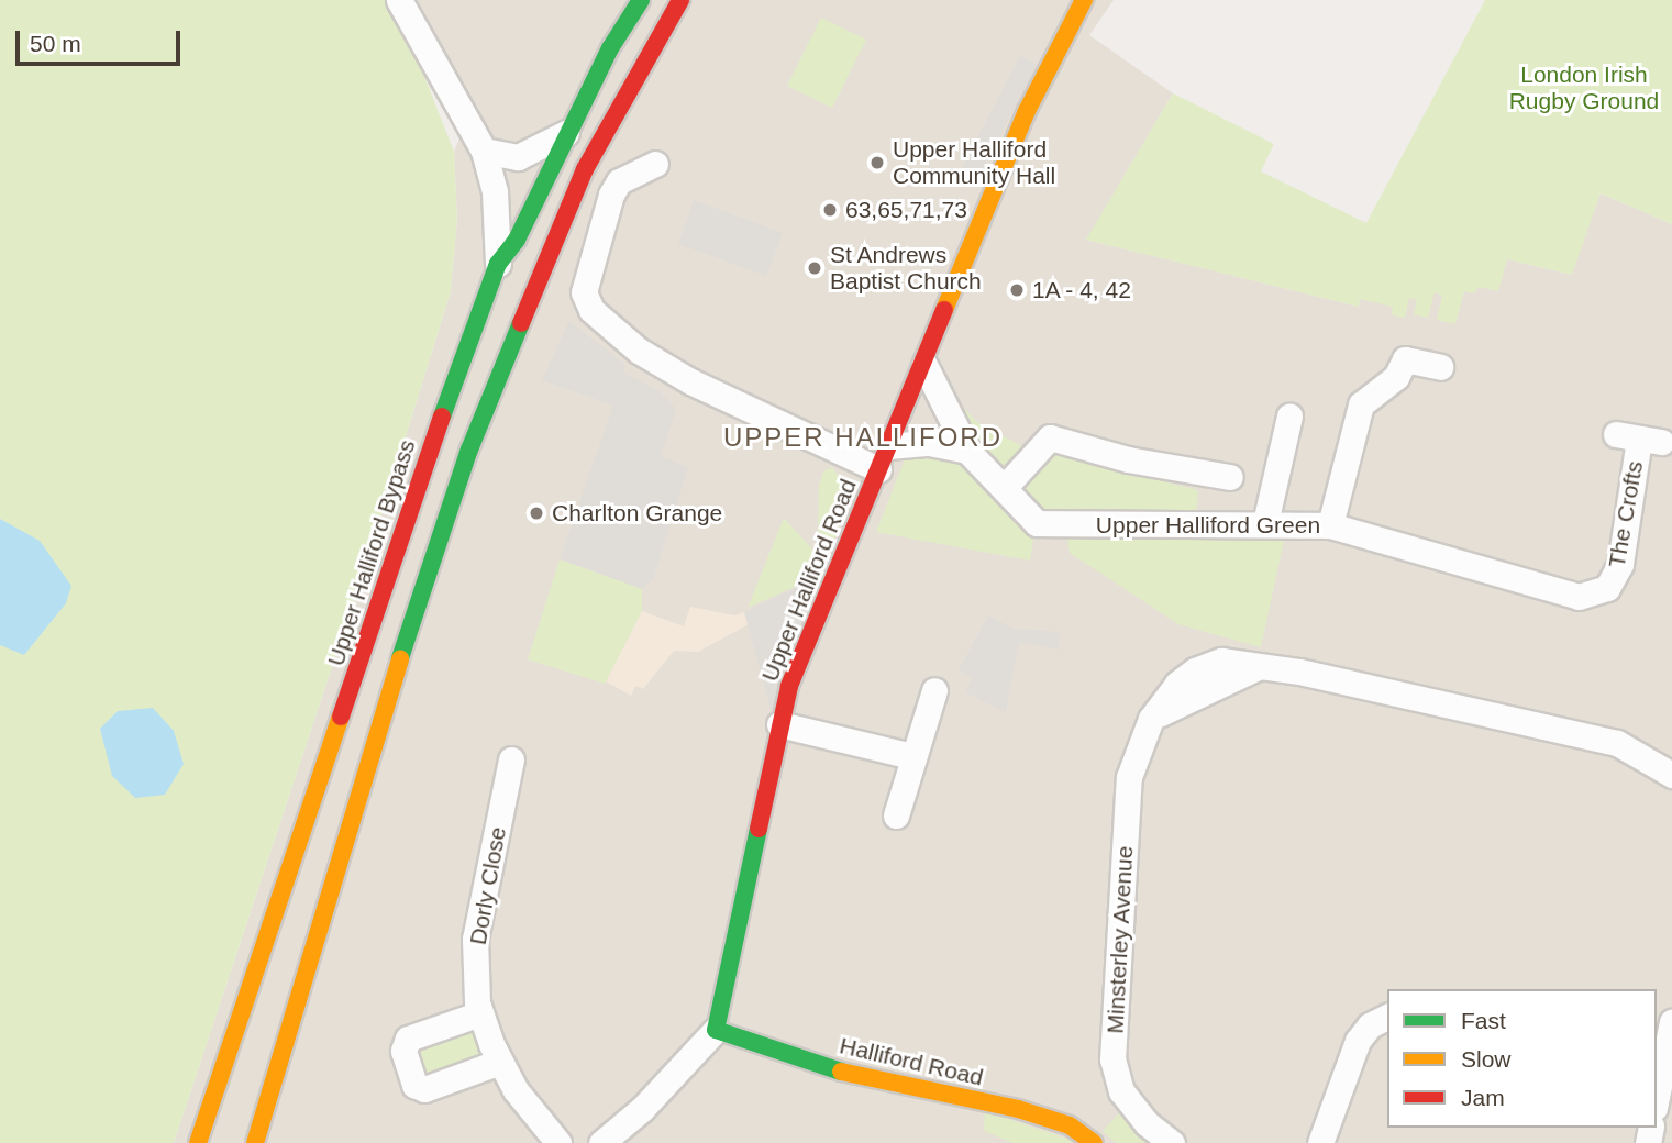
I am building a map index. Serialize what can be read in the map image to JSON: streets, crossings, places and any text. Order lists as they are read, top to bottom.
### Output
{
  "streets": {
    "main road": ["Upper Halliford Bypass", "Upper Halliford Road", "Halliford Road"],
    "street": [
      "The Crofts",
      "Upper Halliford Green",
      "Dorly Close",
      "Minsterley Avenue"
    ]
  },
  "crossings": [
    ["The Crofts", "Upper Halliford Green"],
    ["Upper Halliford Green", "Upper Halliford Road"],
    ["Upper Halliford Road", "Halliford Road"]
  ],
  "districts": ["UPPER HALLIFORD"],
  "parks": ["London Irish Rugby Ground"],
  "places": [
    "Upper Halliford Community Hall",
    "63,65,71,73",
    "St Andrews Baptist Church",
    "1A - 4, 42",
    "Charlton Grange"
  ],
  "legend": ["Fast", "Slow", "Jam"],
  "scale_bar": "50 m"
}
